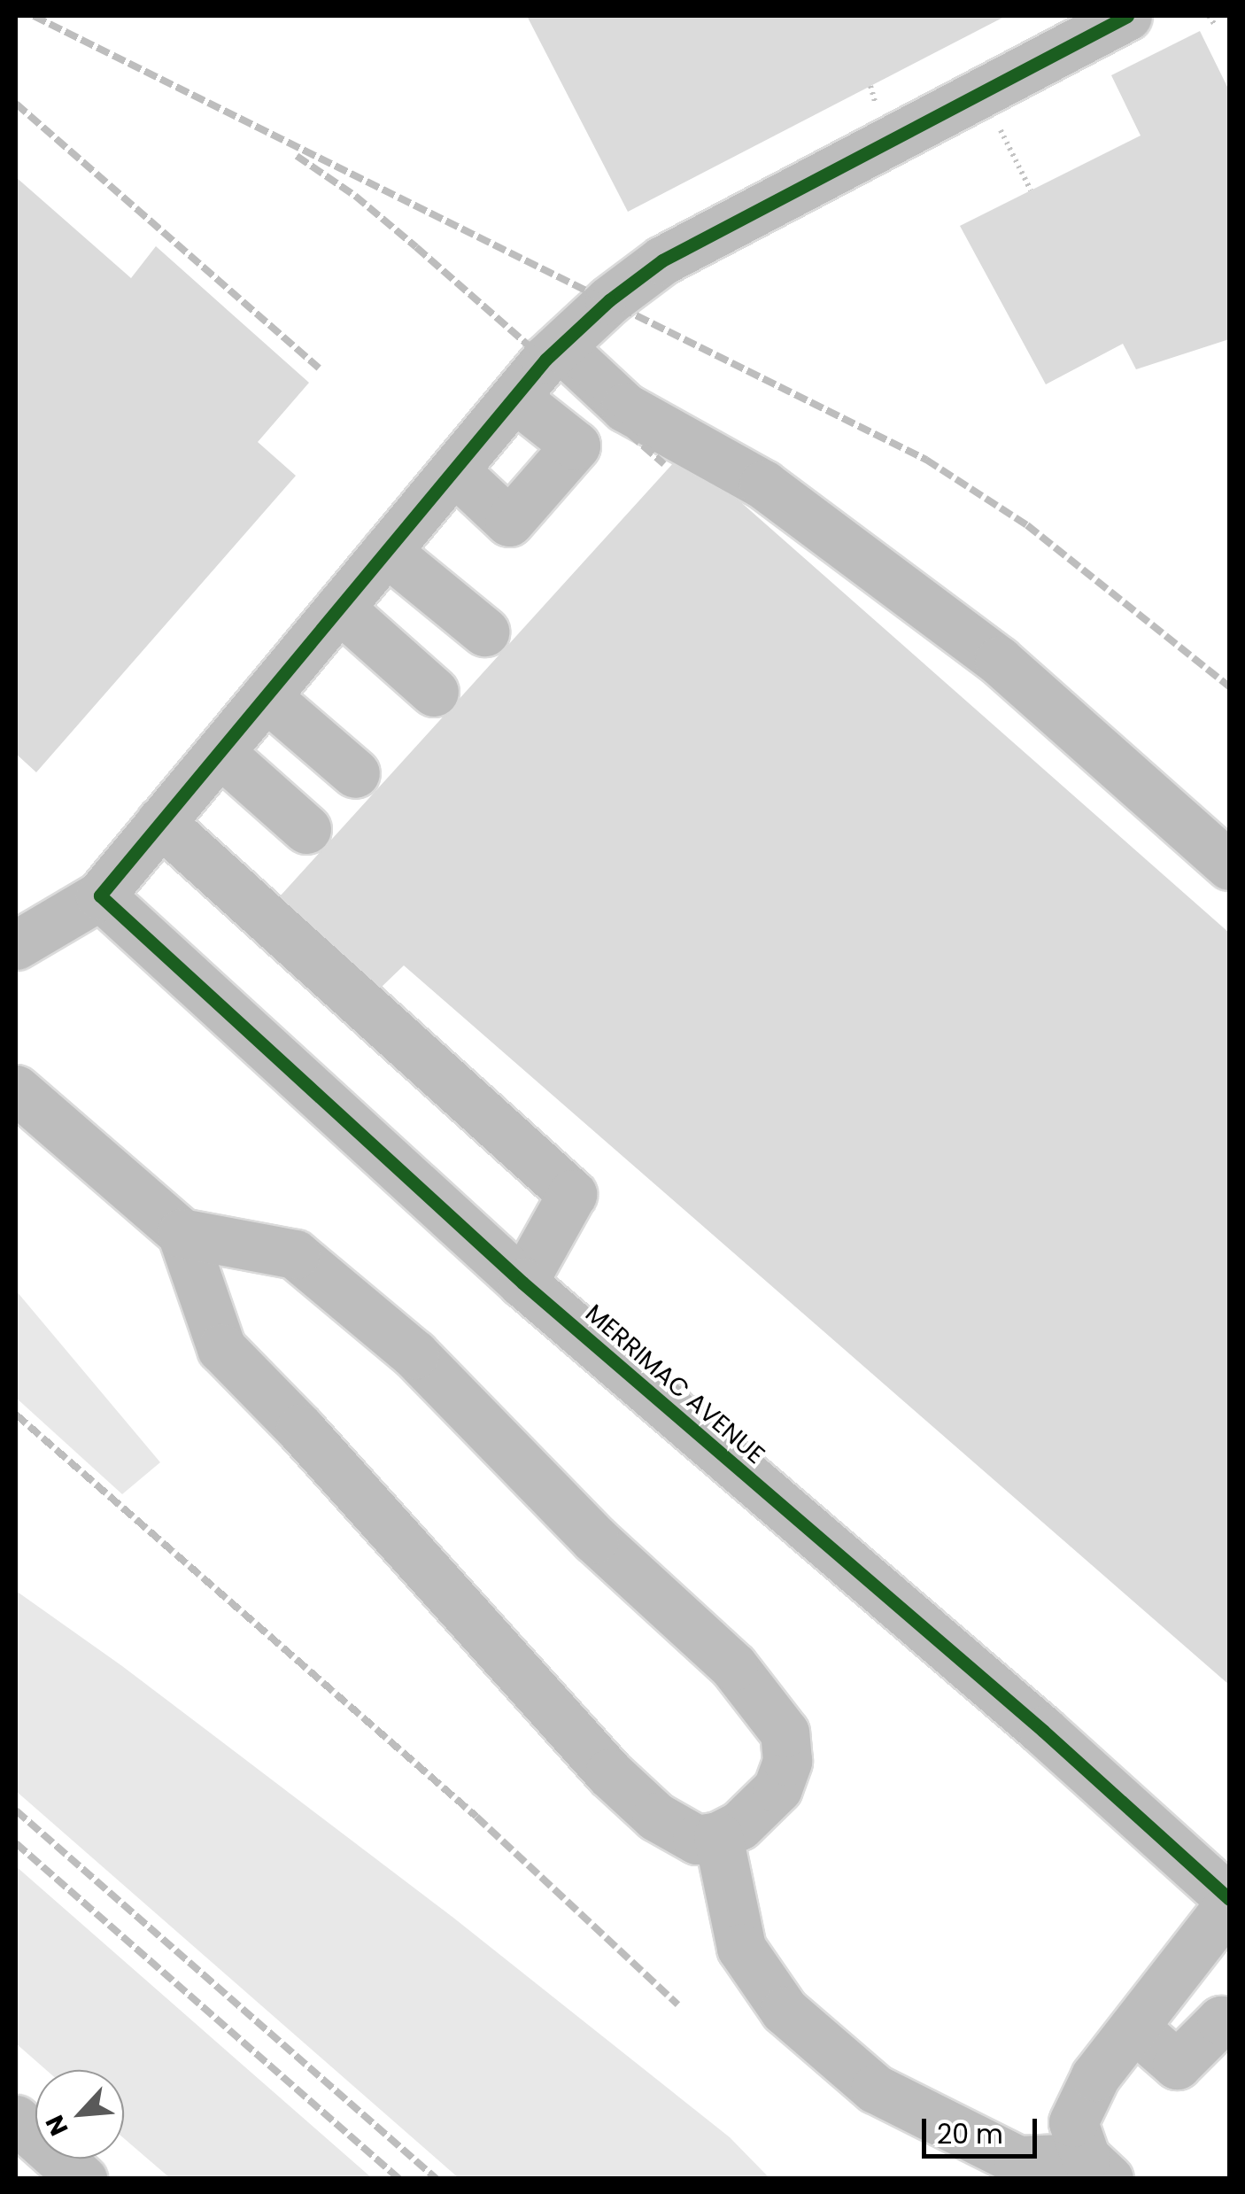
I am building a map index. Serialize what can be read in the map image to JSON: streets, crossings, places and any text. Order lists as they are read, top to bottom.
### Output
{
  "streets": {
    "main road": ["MERRIMAC AVENUE"]
  },
  "scale_bar": "20 m",
  "north": "bottom left"
}
